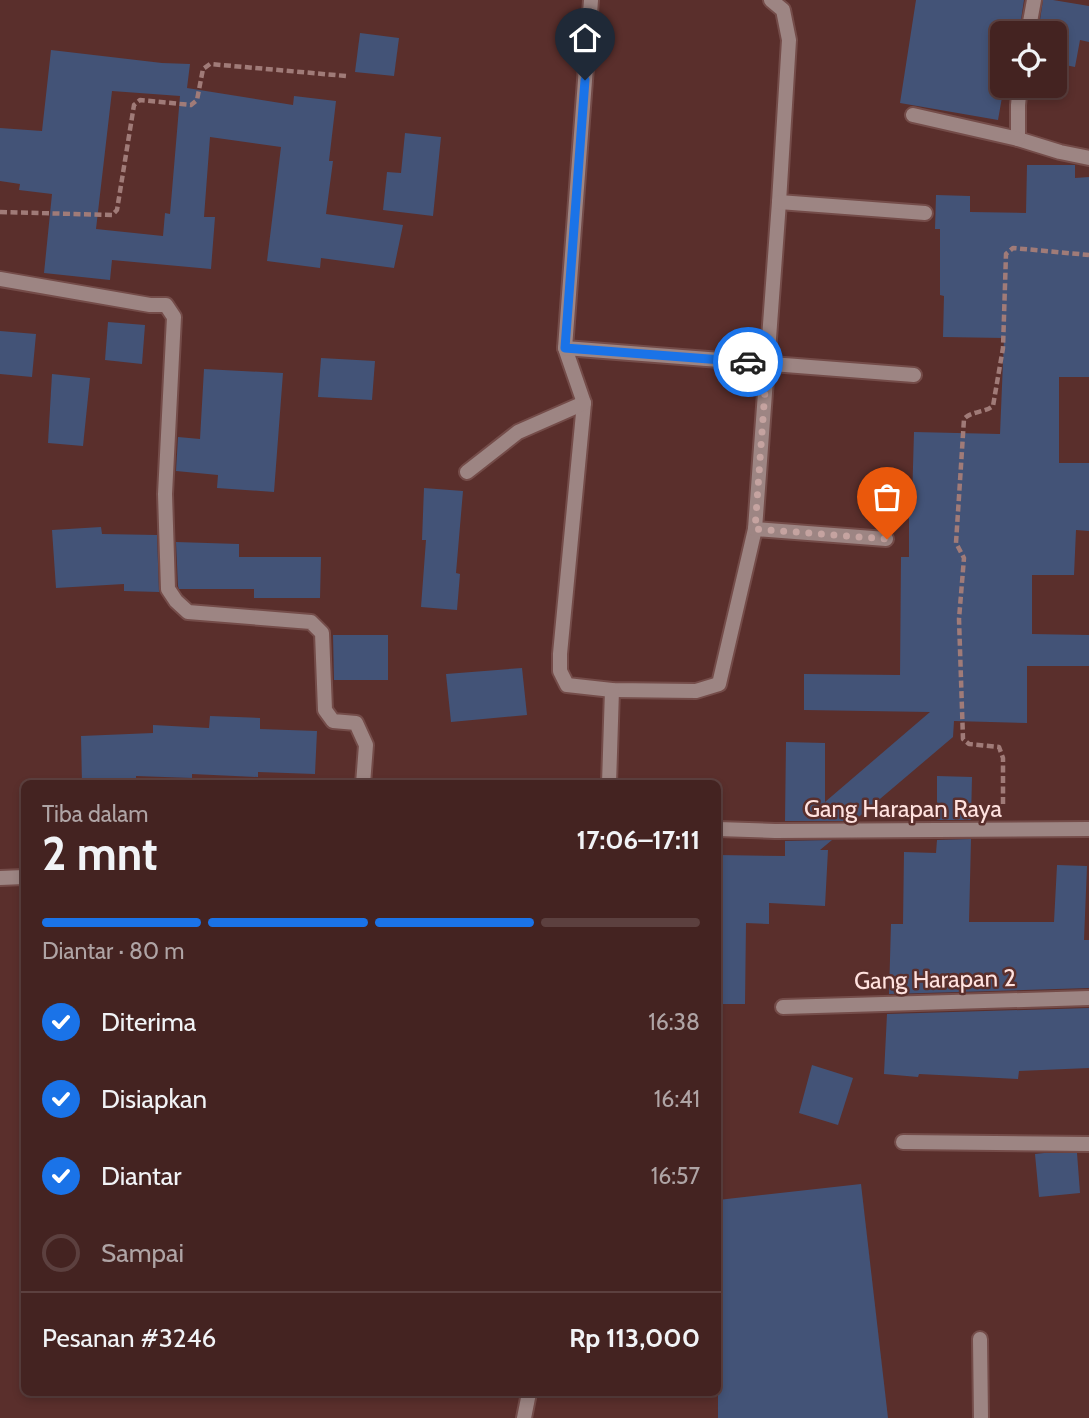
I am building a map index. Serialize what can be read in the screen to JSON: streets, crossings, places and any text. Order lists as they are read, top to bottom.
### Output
{
  "streets": {
    "street": ["Gang Harapan Raya", "Gang Harapan 2"]
  },
  "page": {
    "heading": ["2 mnt", "Tiba dalam", "17:06–17:11"],
    "panel": ["Pesanan #3246", "Rp 113,000"],
    "bar": "Diantar · 80 m",
    "list": [
      ["Diterima", "16:38"],
      ["Disiapkan", "16:41"],
      ["Diantar", "16:57"],
      "Sampai"
    ]
  }
}
